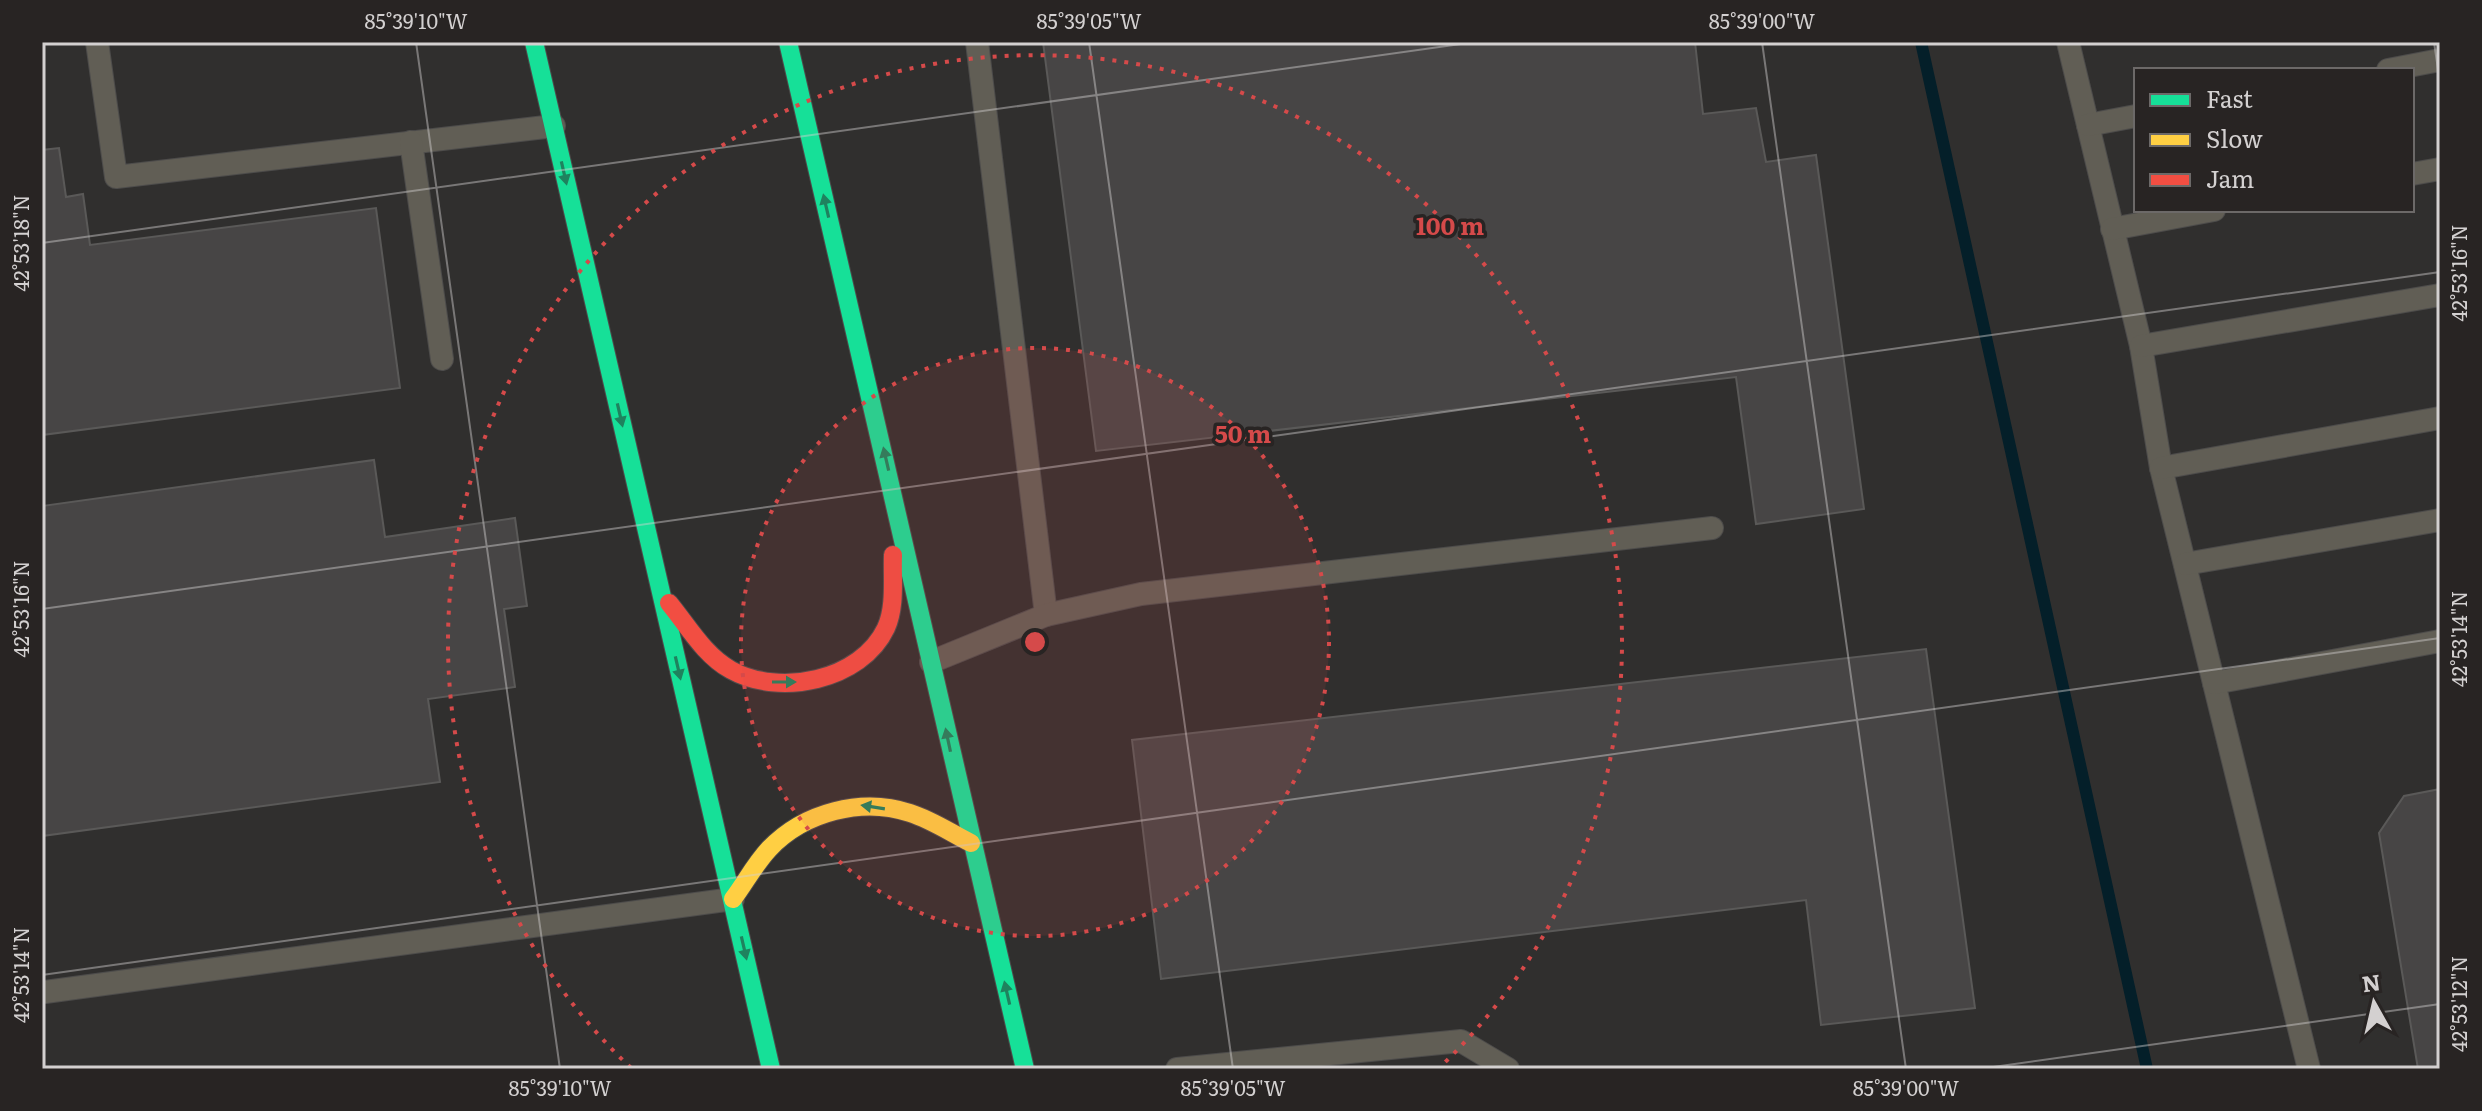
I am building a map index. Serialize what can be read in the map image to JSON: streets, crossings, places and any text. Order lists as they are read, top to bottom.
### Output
{
  "legend": ["Fast", "Slow", "Jam"],
  "north": "top",
  "coordinates": [
    "85°39'10\"W",
    "85°39'05\"W",
    "85°39'00\"W",
    "42°53'18\"N",
    "42°53'16\"N",
    "42°53'14\"N",
    "42°53'12\"N"
  ],
  "rings": ["100 m", "50 m"]
}
